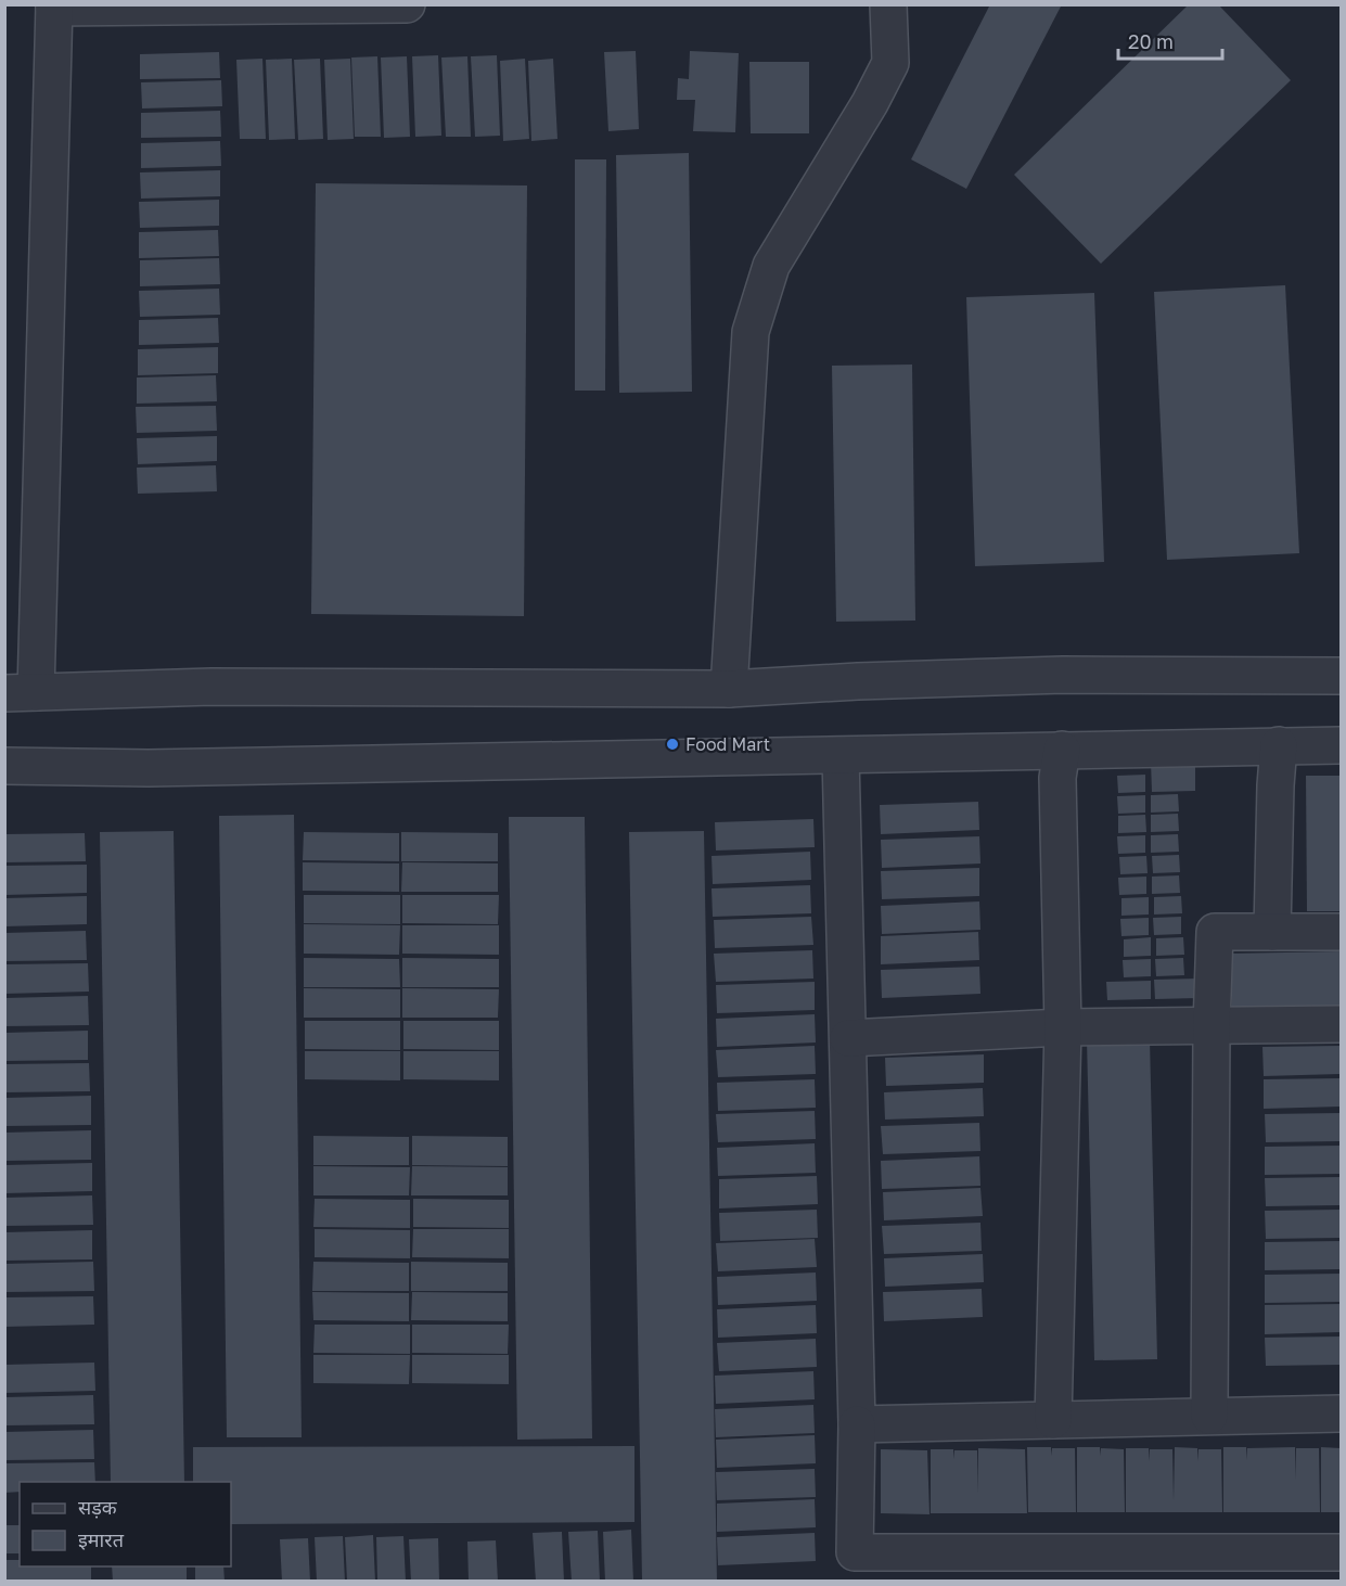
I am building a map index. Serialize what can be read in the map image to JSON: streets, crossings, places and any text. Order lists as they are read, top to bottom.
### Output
{
  "places": ["Food Mart"],
  "legend": ["सड़क", "इमारत"],
  "scale_bar": "20 m"
}
